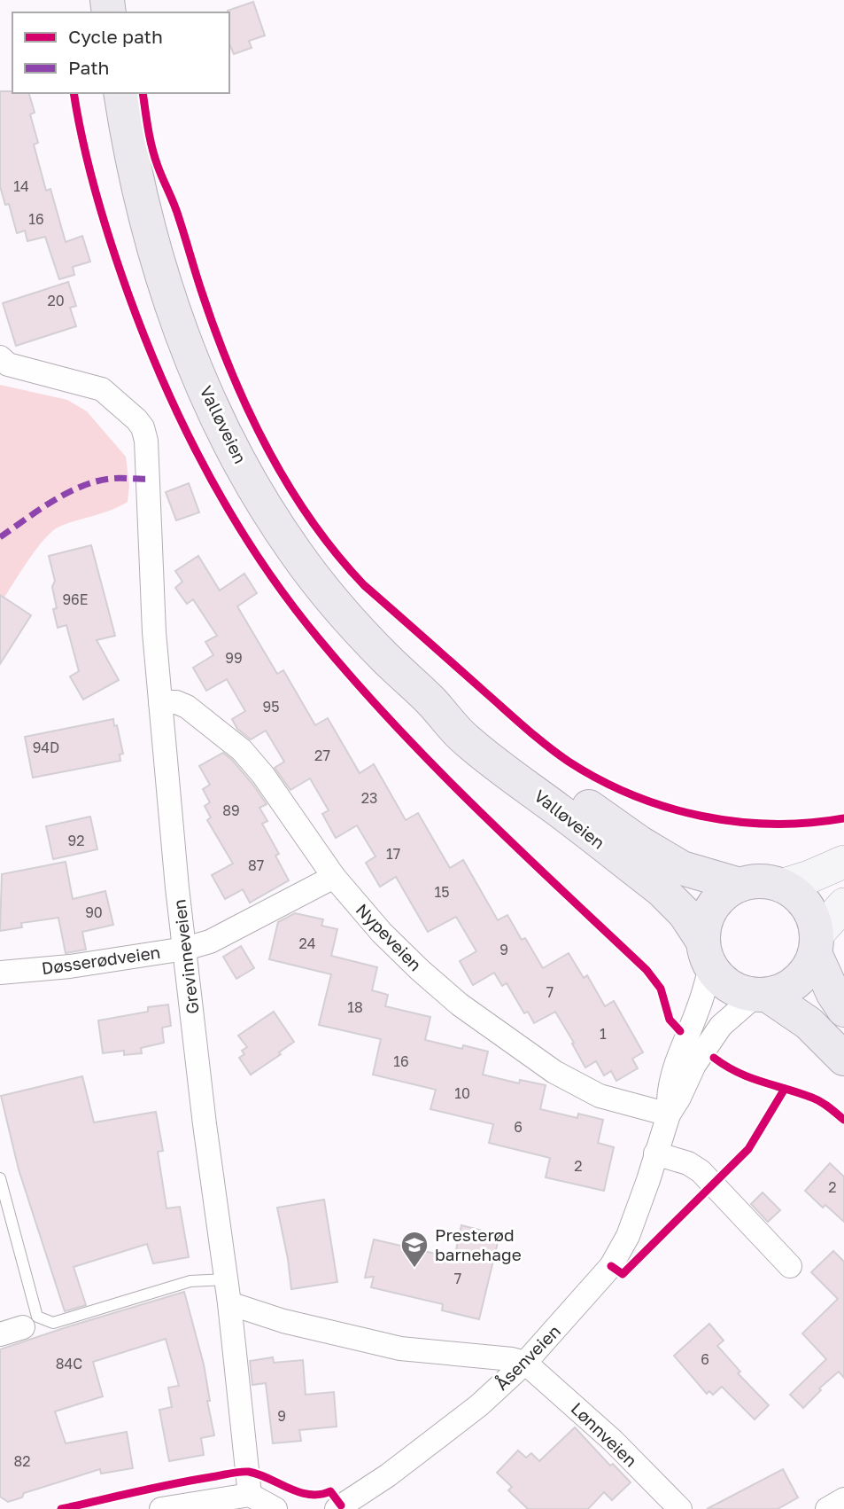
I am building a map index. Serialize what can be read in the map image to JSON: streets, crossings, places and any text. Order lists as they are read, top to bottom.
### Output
{
  "streets": {
    "main road": ["Valløveien"],
    "street": [
      "Nypeveien",
      "Grevinneveien",
      "Døsserødveien",
      "Åsenveien",
      "Lønnveien"
    ]
  },
  "crossings": [
    ["Valløveien", "Åsenveien"],
    ["Nypeveien", "Grevinneveien"],
    ["Nypeveien", "Døsserødveien"],
    ["Nypeveien", "Åsenveien"],
    ["Grevinneveien", "Døsserødveien"],
    ["Åsenveien", "Lønnveien"]
  ],
  "places": {
    "school or university": ["Presterød barnehage"]
  },
  "house_numbers": [
    "14",
    "16",
    "20",
    "96E",
    "99",
    "95",
    "94D",
    "27",
    "23",
    "89",
    "92",
    "17",
    "87",
    "15",
    "90",
    "24",
    "9",
    "7",
    "18",
    "1",
    "16",
    "10",
    "6",
    "2",
    "2",
    "7",
    "6",
    "84C",
    "9",
    "82"
  ],
  "legend": ["Cycle path", "Path"]
}
